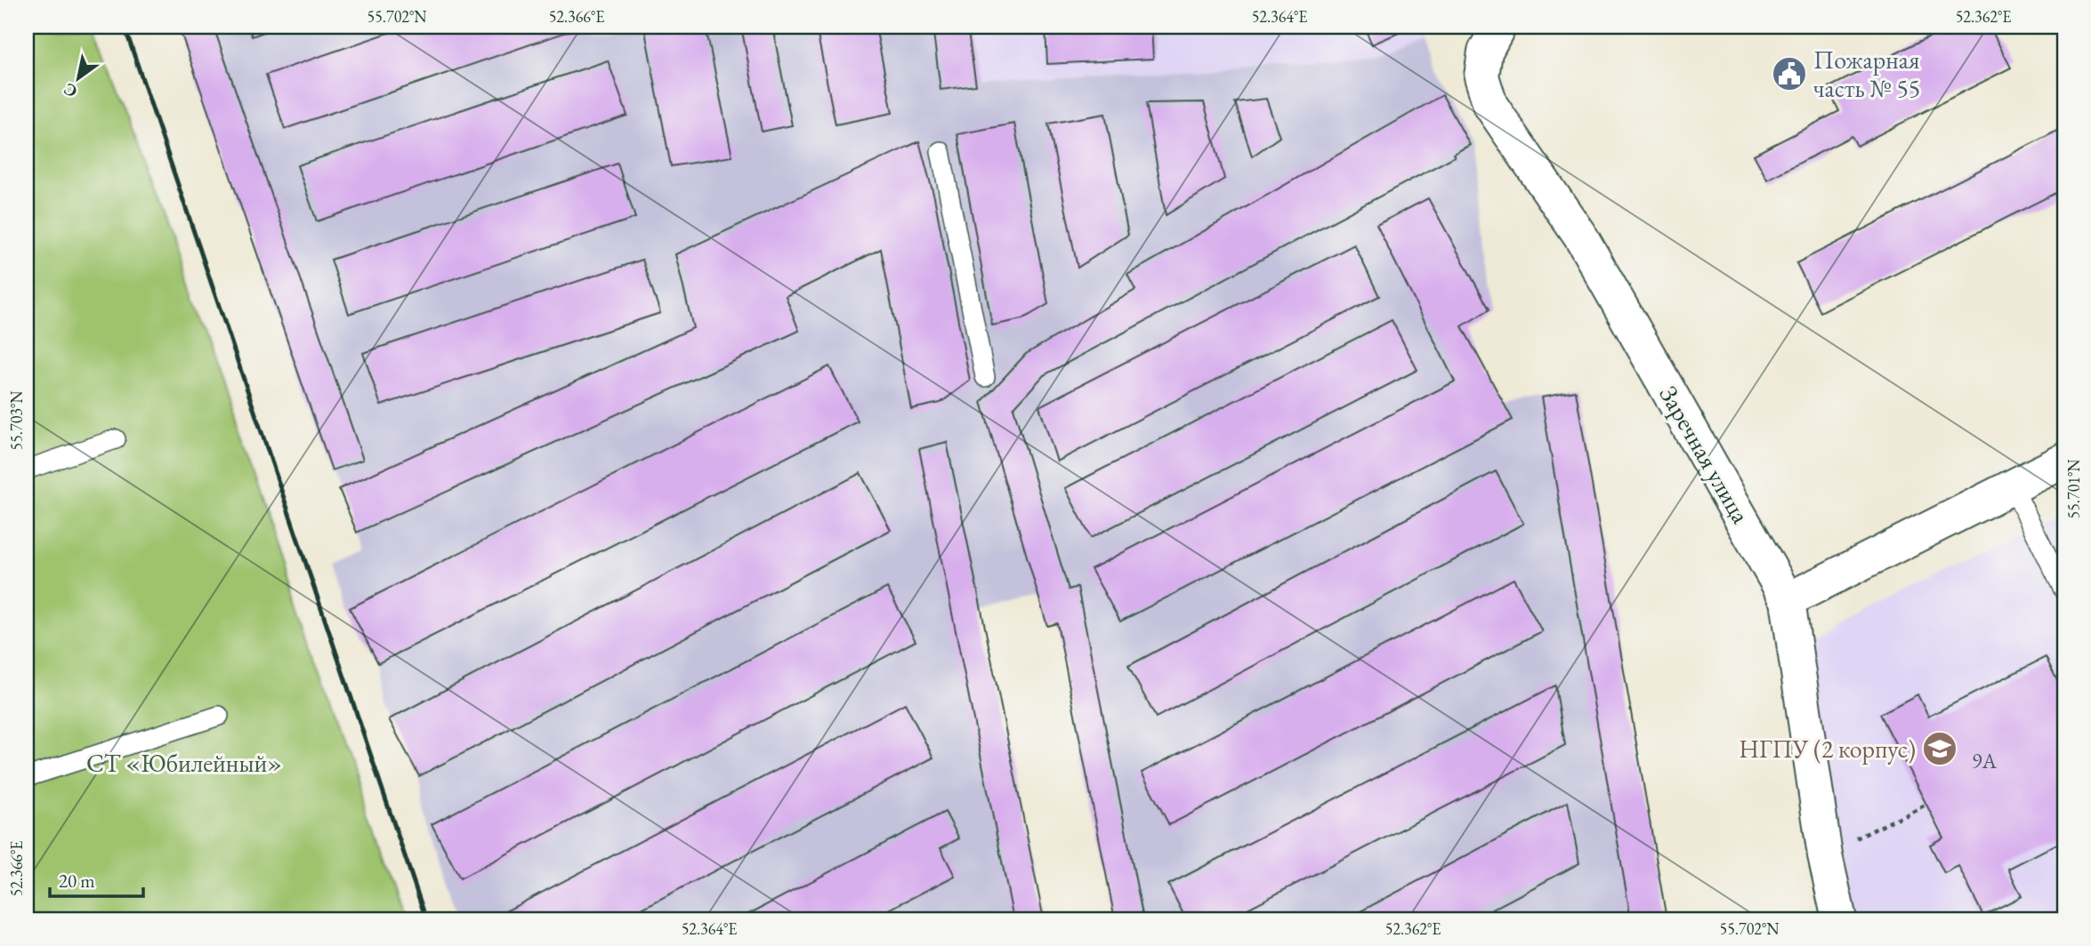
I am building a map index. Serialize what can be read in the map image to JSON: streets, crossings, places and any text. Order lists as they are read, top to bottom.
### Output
{
  "streets": {
    "street": ["Заречная улица"]
  },
  "parks": ["СТ «Юбилейный»"],
  "places": {
    "public building": ["Пожарная часть № 55"],
    "school or university": ["НГПУ (2 корпус)"]
  },
  "house_numbers": ["9А"],
  "scale_bar": "20 m",
  "north": "bottom left",
  "coordinates": [
    "55.702°N",
    "52.366°E",
    "52.364°E",
    "52.362°E",
    "55.703°N",
    "55.701°N"
  ]
}
